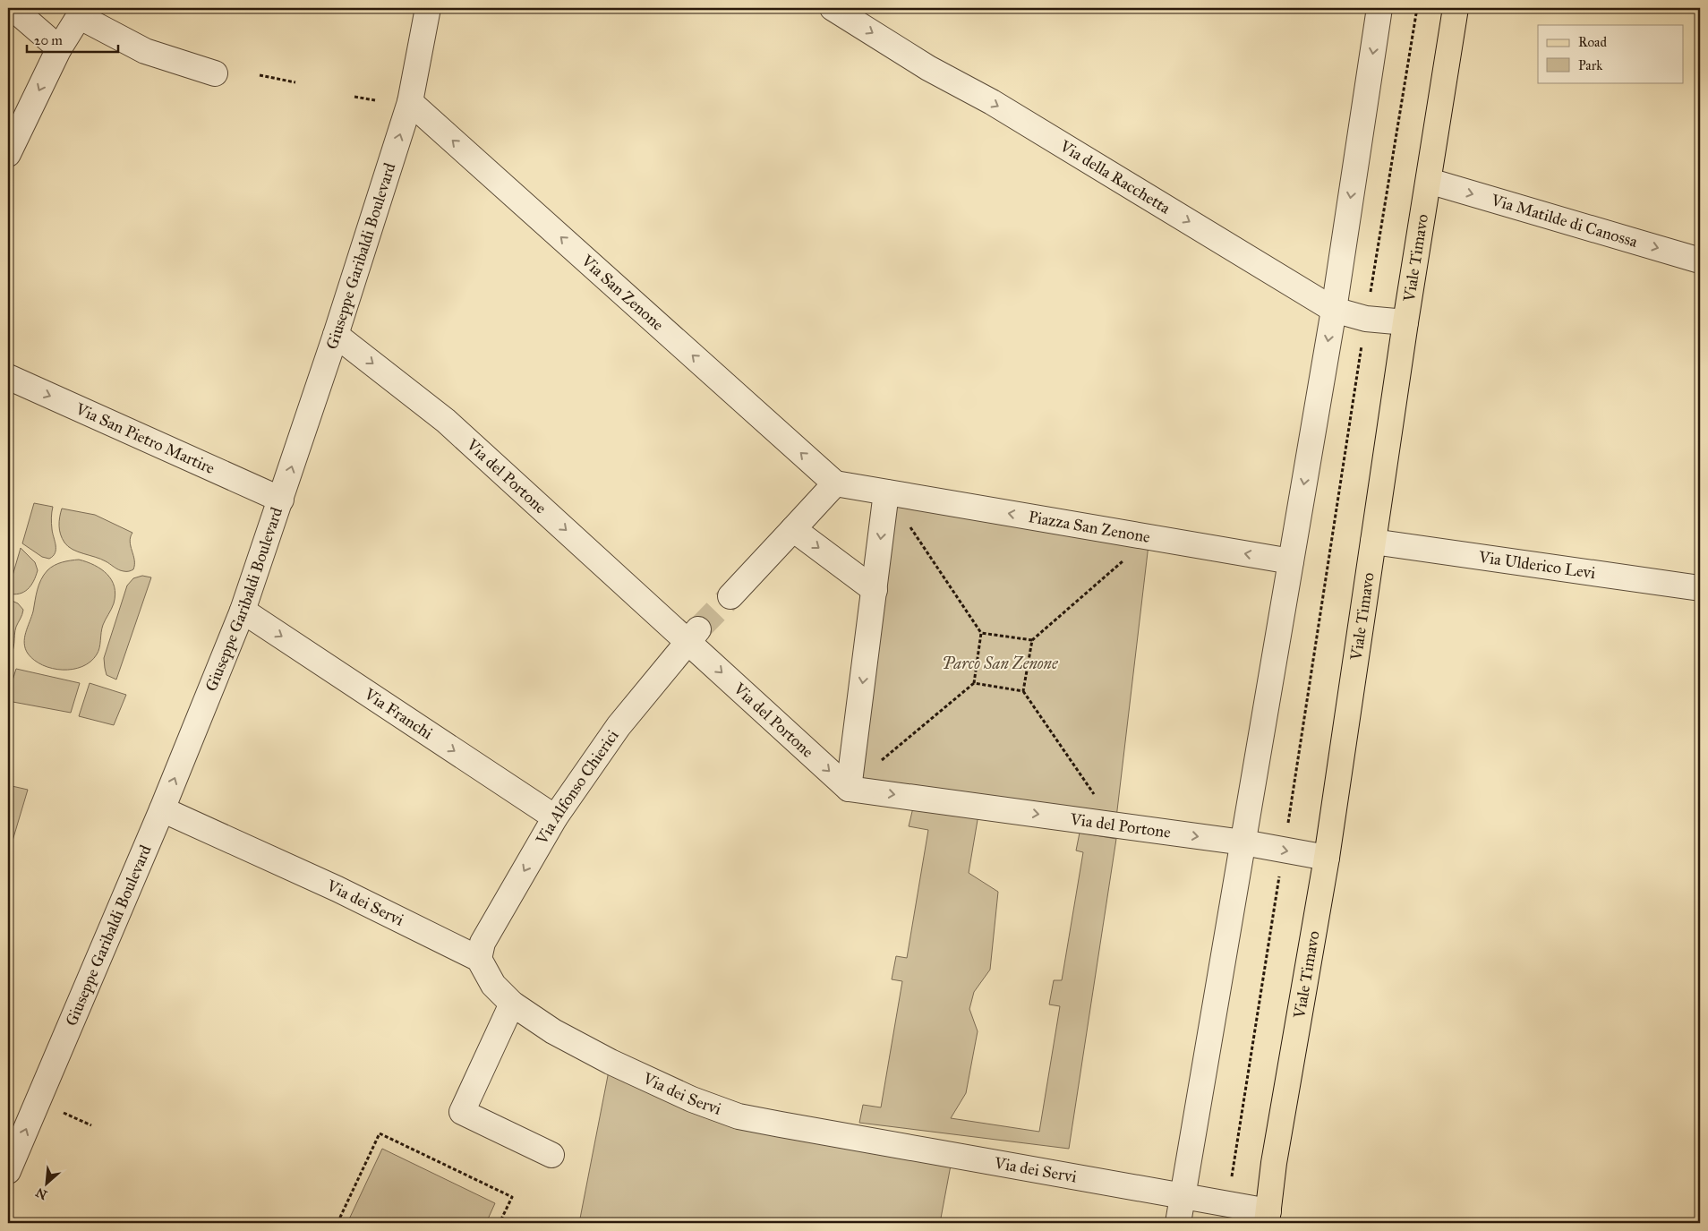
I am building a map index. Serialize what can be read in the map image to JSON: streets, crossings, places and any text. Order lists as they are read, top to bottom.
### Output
{
  "streets": {
    "main road": ["Viale Timavo"],
    "street": [
      "Via della Racchetta",
      "Via Matilde di Canossa",
      "Giuseppe Garibaldi Boulevard",
      "Via San Zenone",
      "Via San Pietro Martire",
      "Via del Portone",
      "Piazza San Zenone",
      "Via Ulderico Levi",
      "Via Franchi",
      "Via Alfonso Chierici",
      "Via dei Servi"
    ]
  },
  "crossings": [
    ["Via della Racchetta", "Viale Timavo"],
    ["Via Matilde di Canossa", "Viale Timavo"],
    ["Giuseppe Garibaldi Boulevard", "Via San Zenone"],
    ["Giuseppe Garibaldi Boulevard", "Via San Pietro Martire"],
    ["Giuseppe Garibaldi Boulevard", "Via del Portone"],
    ["Giuseppe Garibaldi Boulevard", "Via Franchi"],
    ["Giuseppe Garibaldi Boulevard", "Via dei Servi"],
    ["Viale Timavo", "Via del Portone"],
    ["Viale Timavo", "Via Ulderico Levi"],
    ["Viale Timavo", "Via dei Servi"],
    ["Via San Zenone", "Piazza San Zenone"],
    ["Via del Portone", "Via Alfonso Chierici"],
    ["Via Franchi", "Via Alfonso Chierici"],
    ["Via Alfonso Chierici", "Via dei Servi"]
  ],
  "one_way": [
    "Via della Racchetta",
    "Via Matilde di Canossa",
    "Giuseppe Garibaldi Boulevard",
    "Via San Zenone",
    "Via San Pietro Martire",
    "Via del Portone",
    "Piazza San Zenone",
    "Via Franchi",
    "Via Alfonso Chierici"
  ],
  "parks": ["Parco San Zenone"],
  "legend": ["Road", "Park"],
  "scale_bar": "20 m",
  "north": "bottom left"
}
